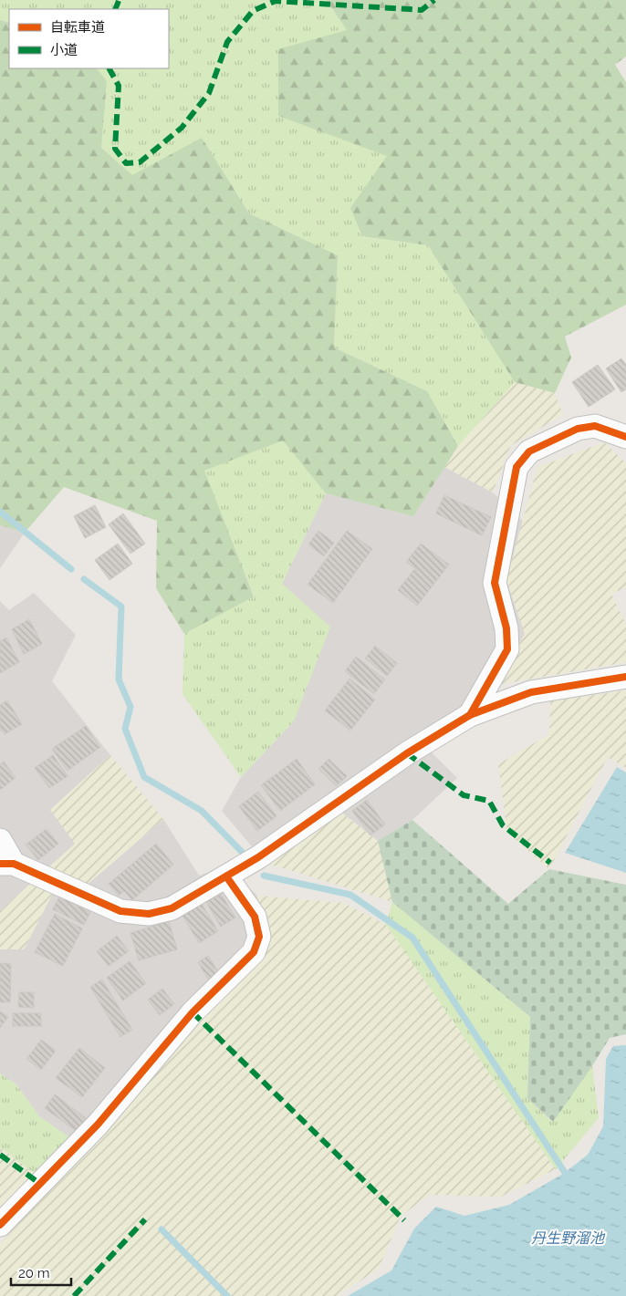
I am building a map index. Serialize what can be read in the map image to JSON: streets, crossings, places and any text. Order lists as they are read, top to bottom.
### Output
{
  "water": ["丹生野溜池"],
  "legend": ["自転車道", "小道"],
  "scale_bar": "20 m"
}
